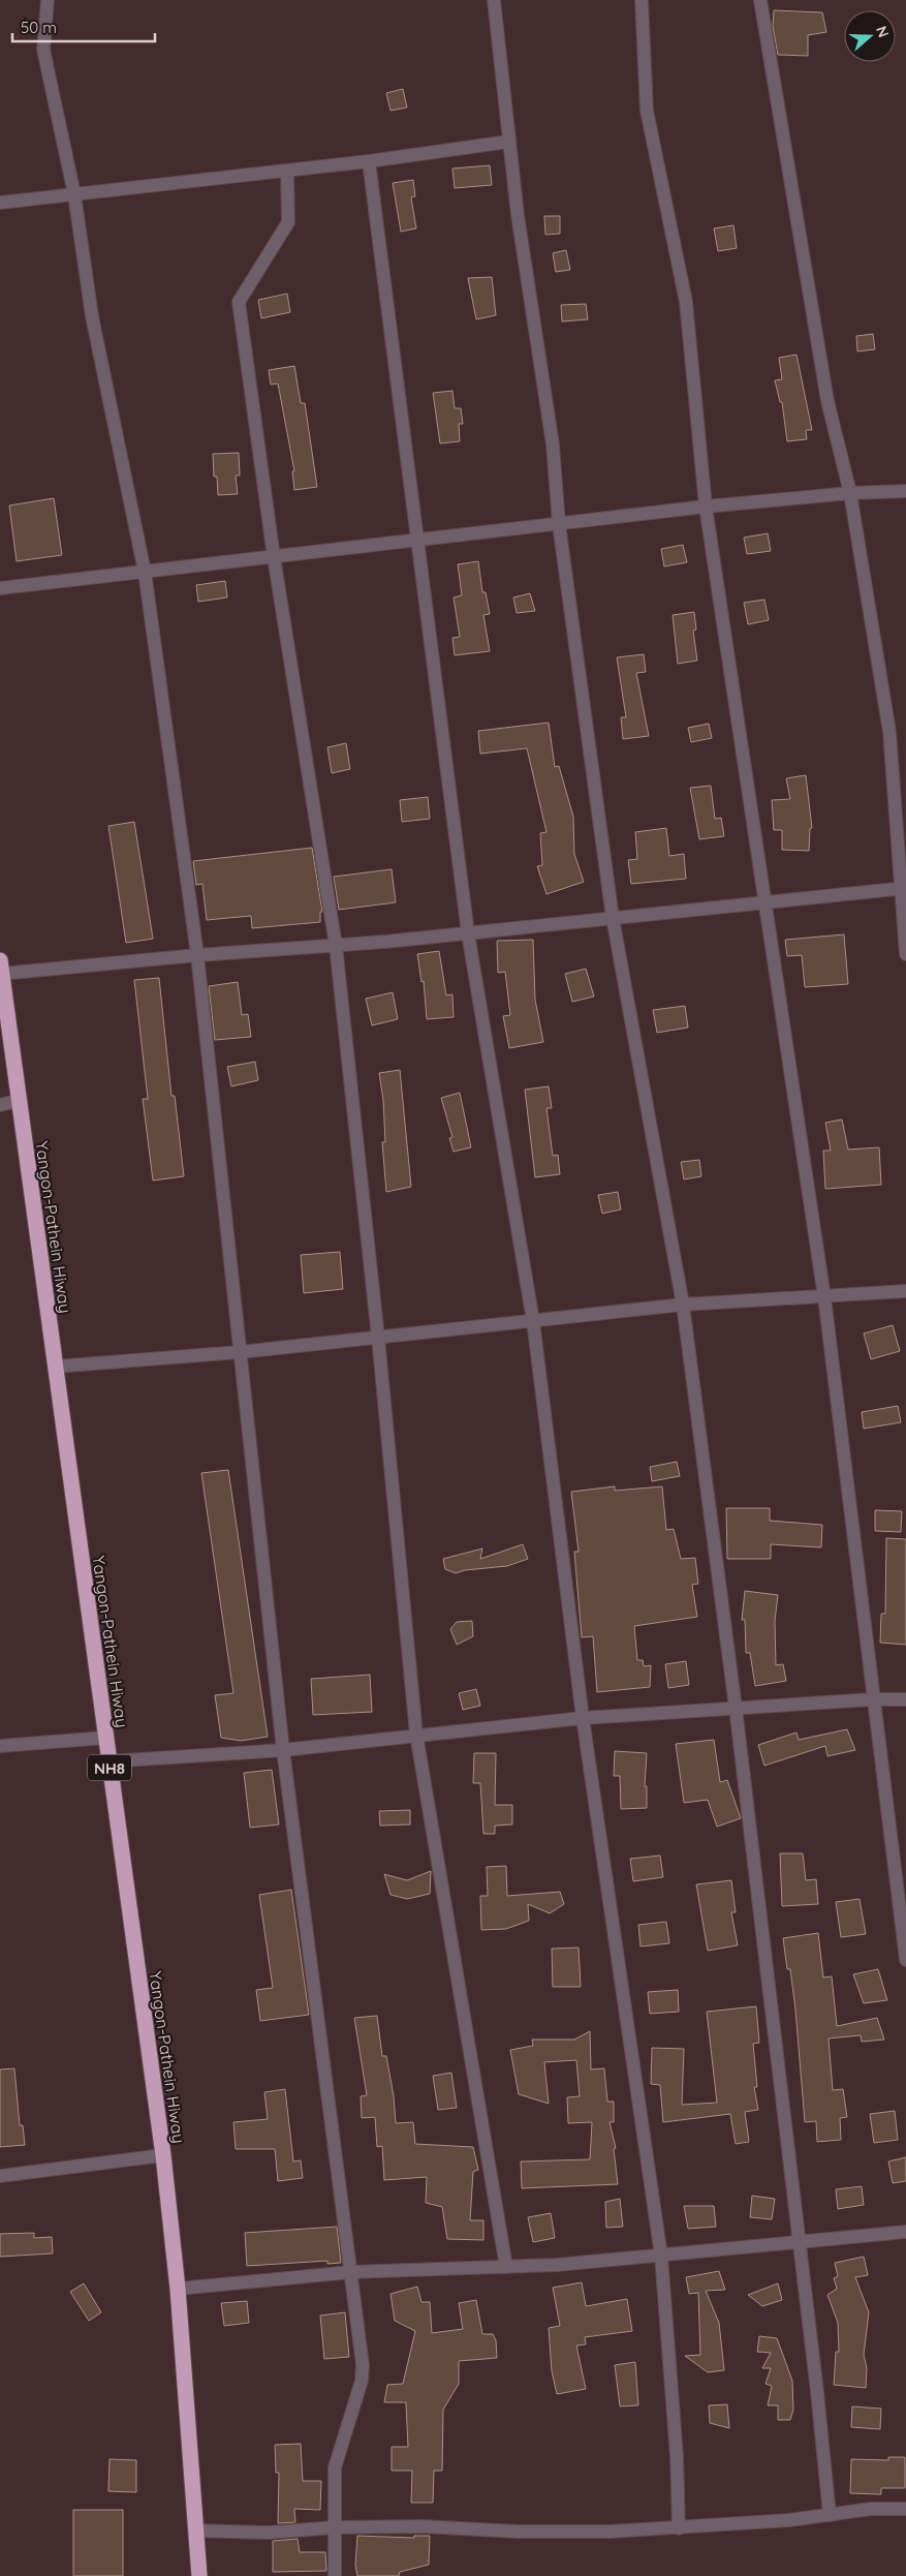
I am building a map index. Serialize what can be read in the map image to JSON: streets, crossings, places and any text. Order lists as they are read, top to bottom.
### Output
{
  "streets": {
    "highway": ["Yangon-Pathein Hiway", "NH8"]
  },
  "scale_bar": "50 m",
  "north": "right"
}
